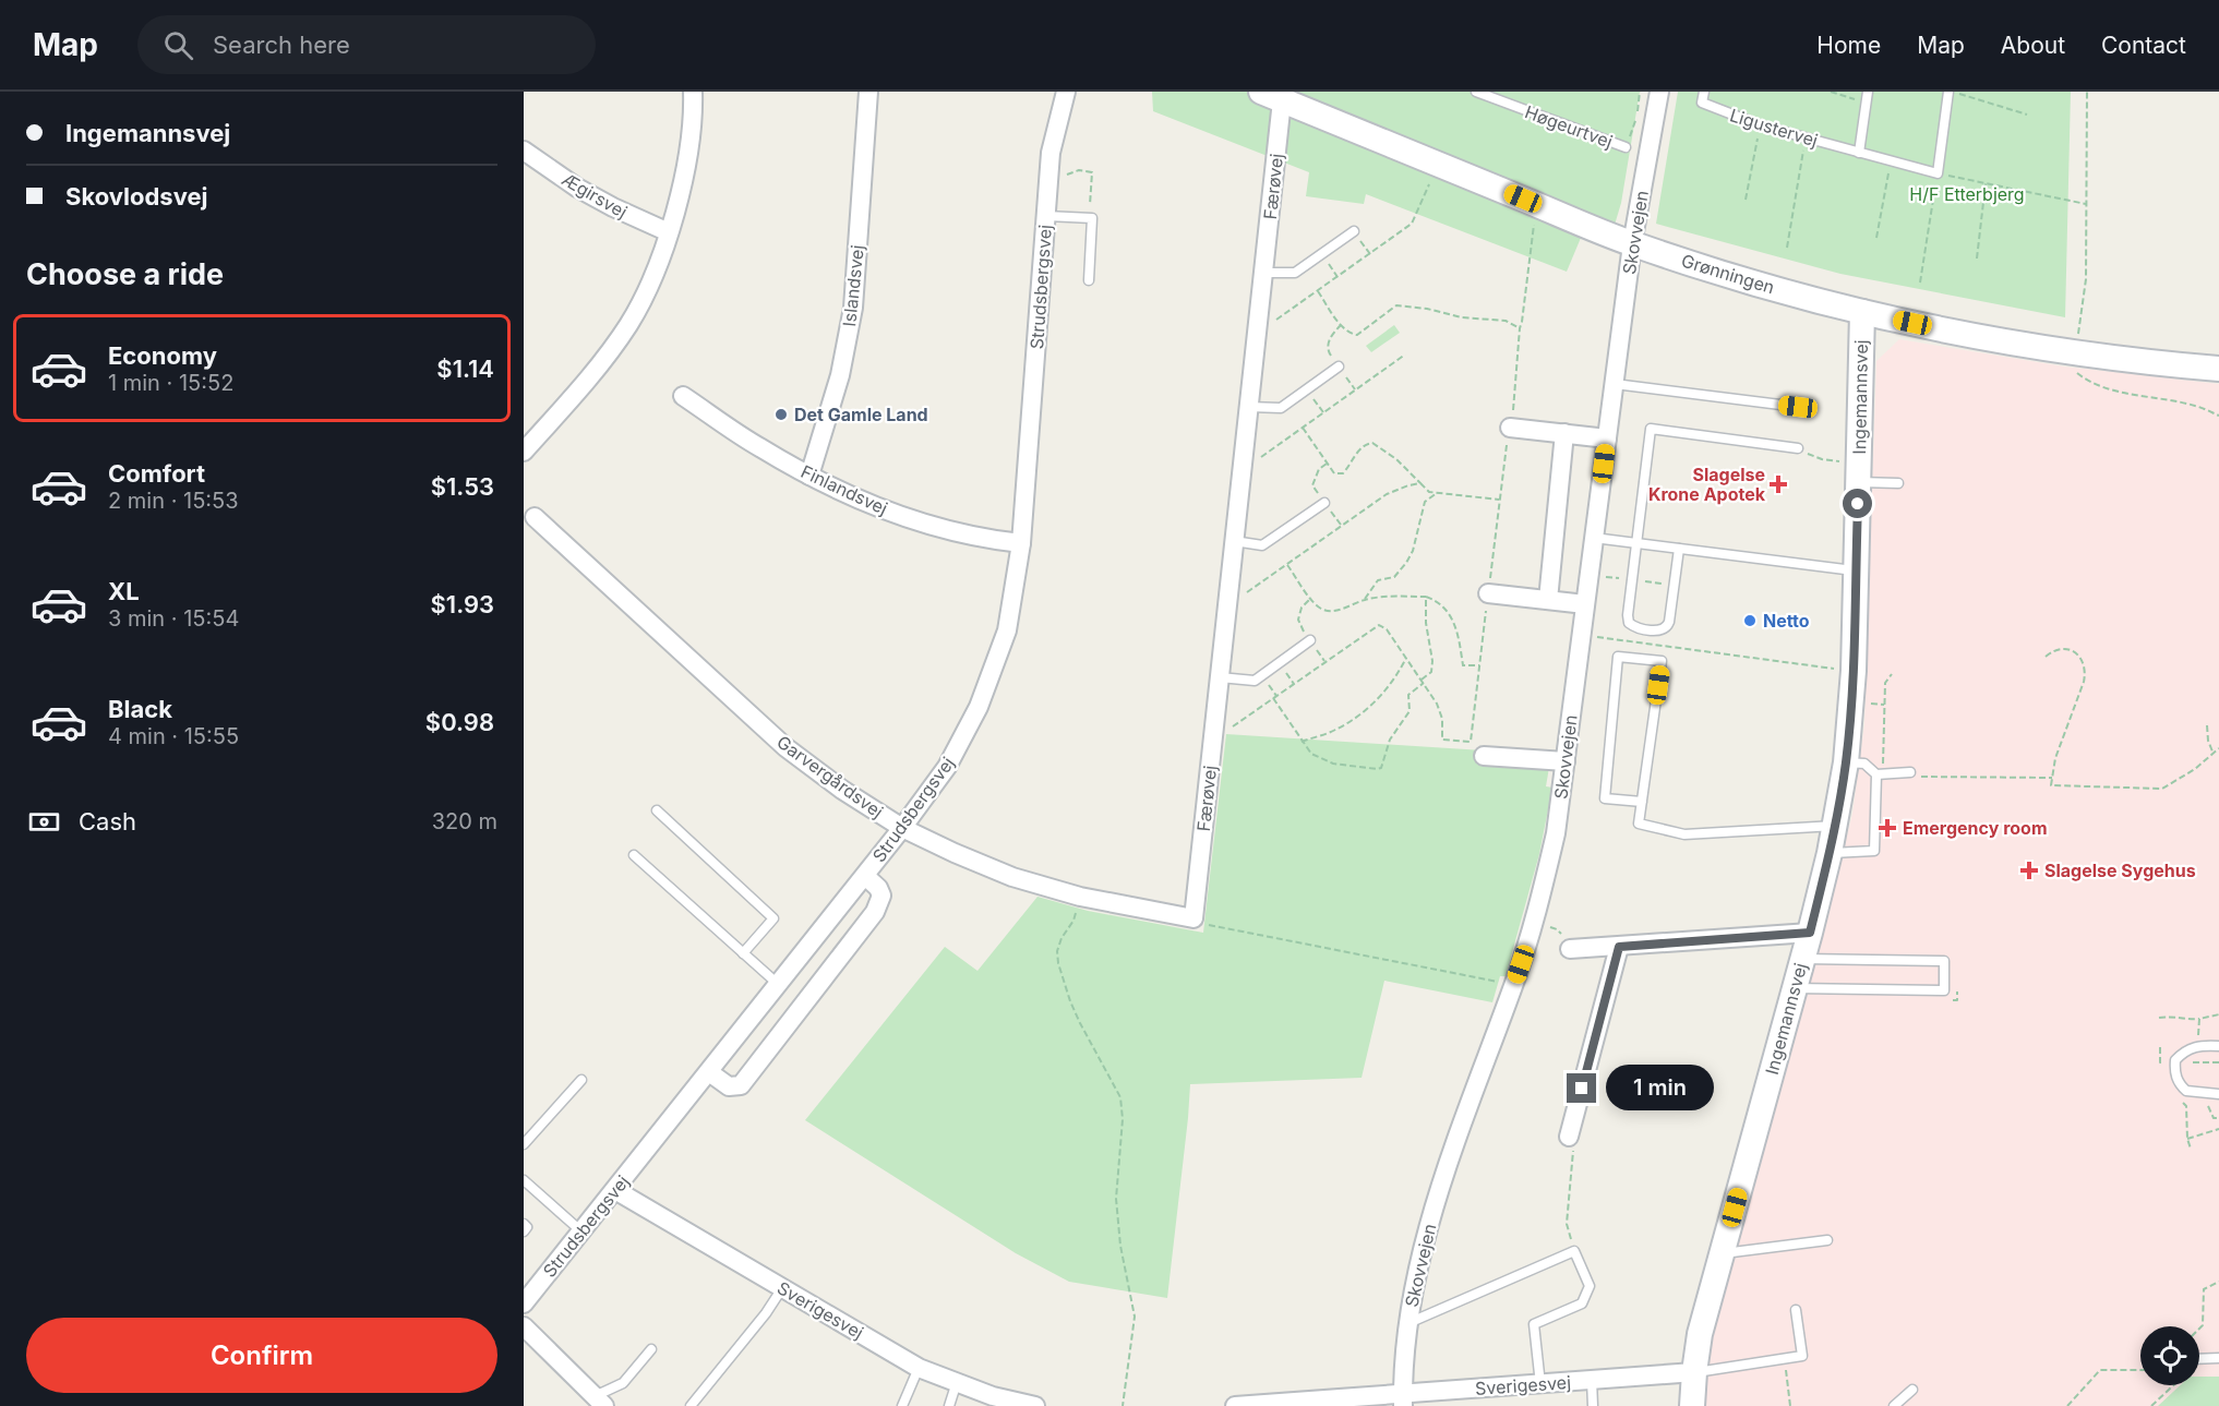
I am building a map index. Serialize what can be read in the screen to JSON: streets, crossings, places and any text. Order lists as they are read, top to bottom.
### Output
{
  "streets": {
    "street": [
      "Færøvej",
      "Ægirsvej",
      "Skovvejen",
      "Grønningen",
      "Islandsvej",
      "Strudsbergsvej",
      "Ingemannsvej",
      "Finlandsvej",
      "Garvergårdsvej",
      "Sverigesvej"
    ],
    "lane": ["Høgeurtvej", "Ligustervej"]
  },
  "crossings": [
    ["Færøvej", "Grønningen"],
    ["Færøvej", "Garvergårdsvej"],
    ["Skovvejen", "Grønningen"],
    ["Skovvejen", "Sverigesvej"],
    ["Grønningen", "Ingemannsvej"],
    ["Islandsvej", "Finlandsvej"],
    ["Strudsbergsvej", "Finlandsvej"],
    ["Strudsbergsvej", "Garvergårdsvej"],
    ["Strudsbergsvej", "Sverigesvej"],
    ["Ingemannsvej", "Sverigesvej"]
  ],
  "parks": ["H/F Etterbjerg"],
  "places": {
    "other": ["Det Gamle Land", "Netto"],
    "health": ["Slagelse Krone Apotek", "Emergency room", "Slagelse Sygehus"]
  },
  "page": {
    "header": "Map",
    "search": "Search here",
    "nav": [
      "Home",
      "Map",
      "About",
      "Contact"
    ],
    "banner": ["Ingemannsvej", "Skovlodsvej"],
    "heading": "Choose a ride",
    "list": [
      {
        "name": "Economy",
        "note": "1 min · 15:52",
        "value": "$1.14"
      },
      {
        "name": "Comfort",
        "note": "2 min · 15:53",
        "value": "$1.53"
      },
      {
        "name": "XL",
        "note": "3 min · 15:54",
        "value": "$1.93"
      },
      {
        "name": "Black",
        "note": "4 min · 15:55",
        "value": "$0.98"
      }
    ],
    "pay": ["Cash", "320 m"],
    "bubble": "1 min",
    "buttons": "Confirm"
  }
}
